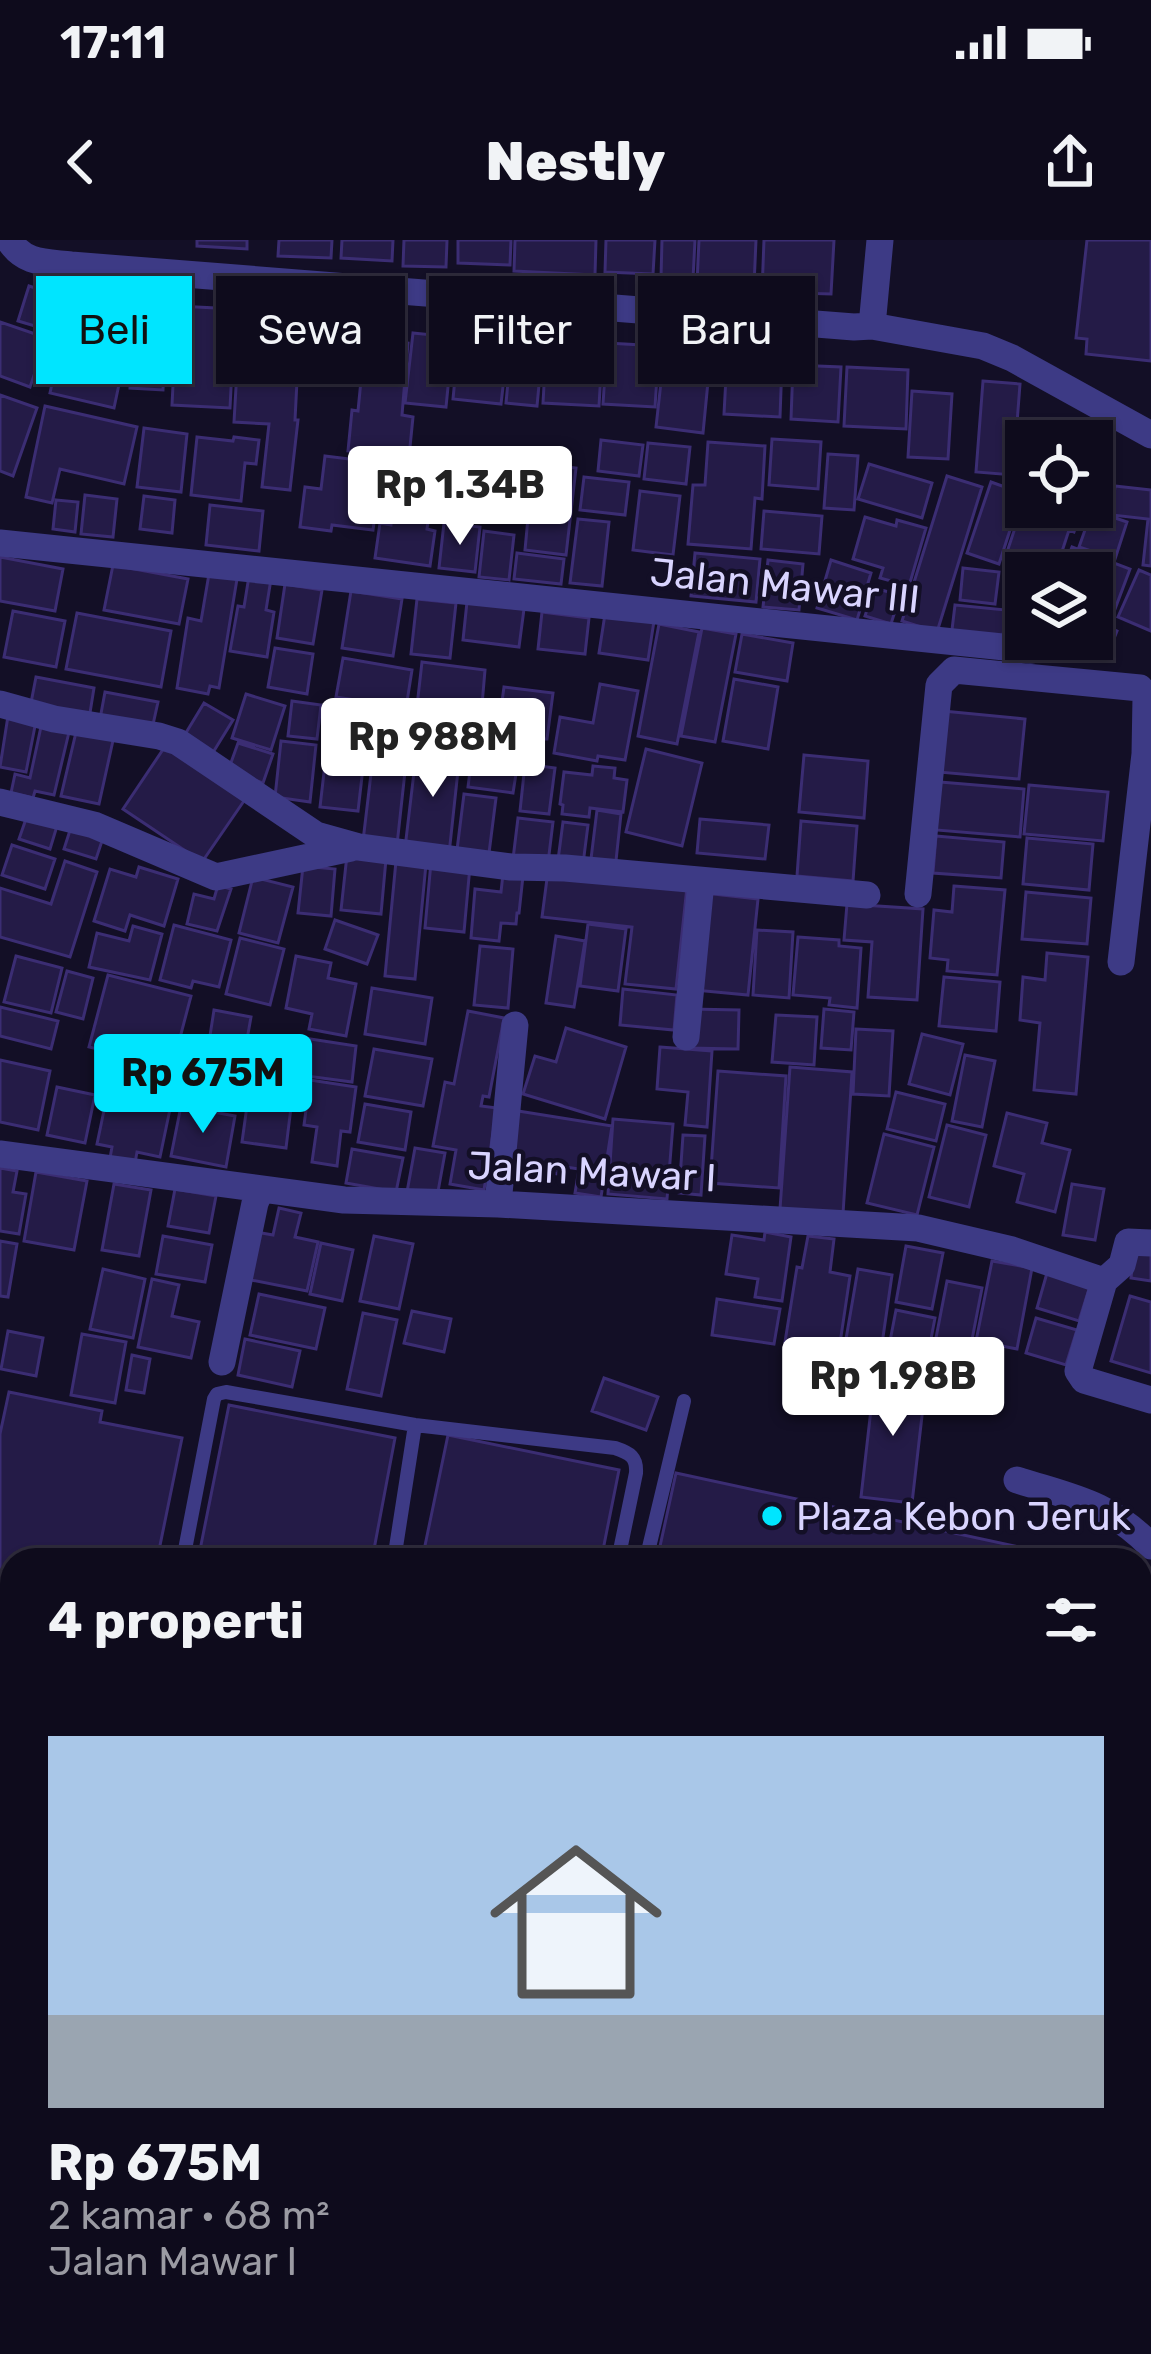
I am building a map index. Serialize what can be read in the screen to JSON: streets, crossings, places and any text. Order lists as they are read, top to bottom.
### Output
{
  "streets": {
    "street": ["Jalan Mawar III", "Jalan Mawar I"]
  },
  "places": ["Plaza Kebon Jeruk"],
  "page": {
    "status": "17:11",
    "header": "Nestly",
    "chip": [
      "Beli",
      "Sewa",
      "Filter",
      "Baru"
    ],
    "price": [
      "Rp 1.34B",
      "Rp 988M",
      "Rp 675M",
      "Rp 1.98B"
    ],
    "heading": "4 properti",
    "list": [
      {
        "name": "Rp 675M",
        "note": "2 kamar · 68 m² · Jalan Mawar I"
      }
    ]
  }
}
